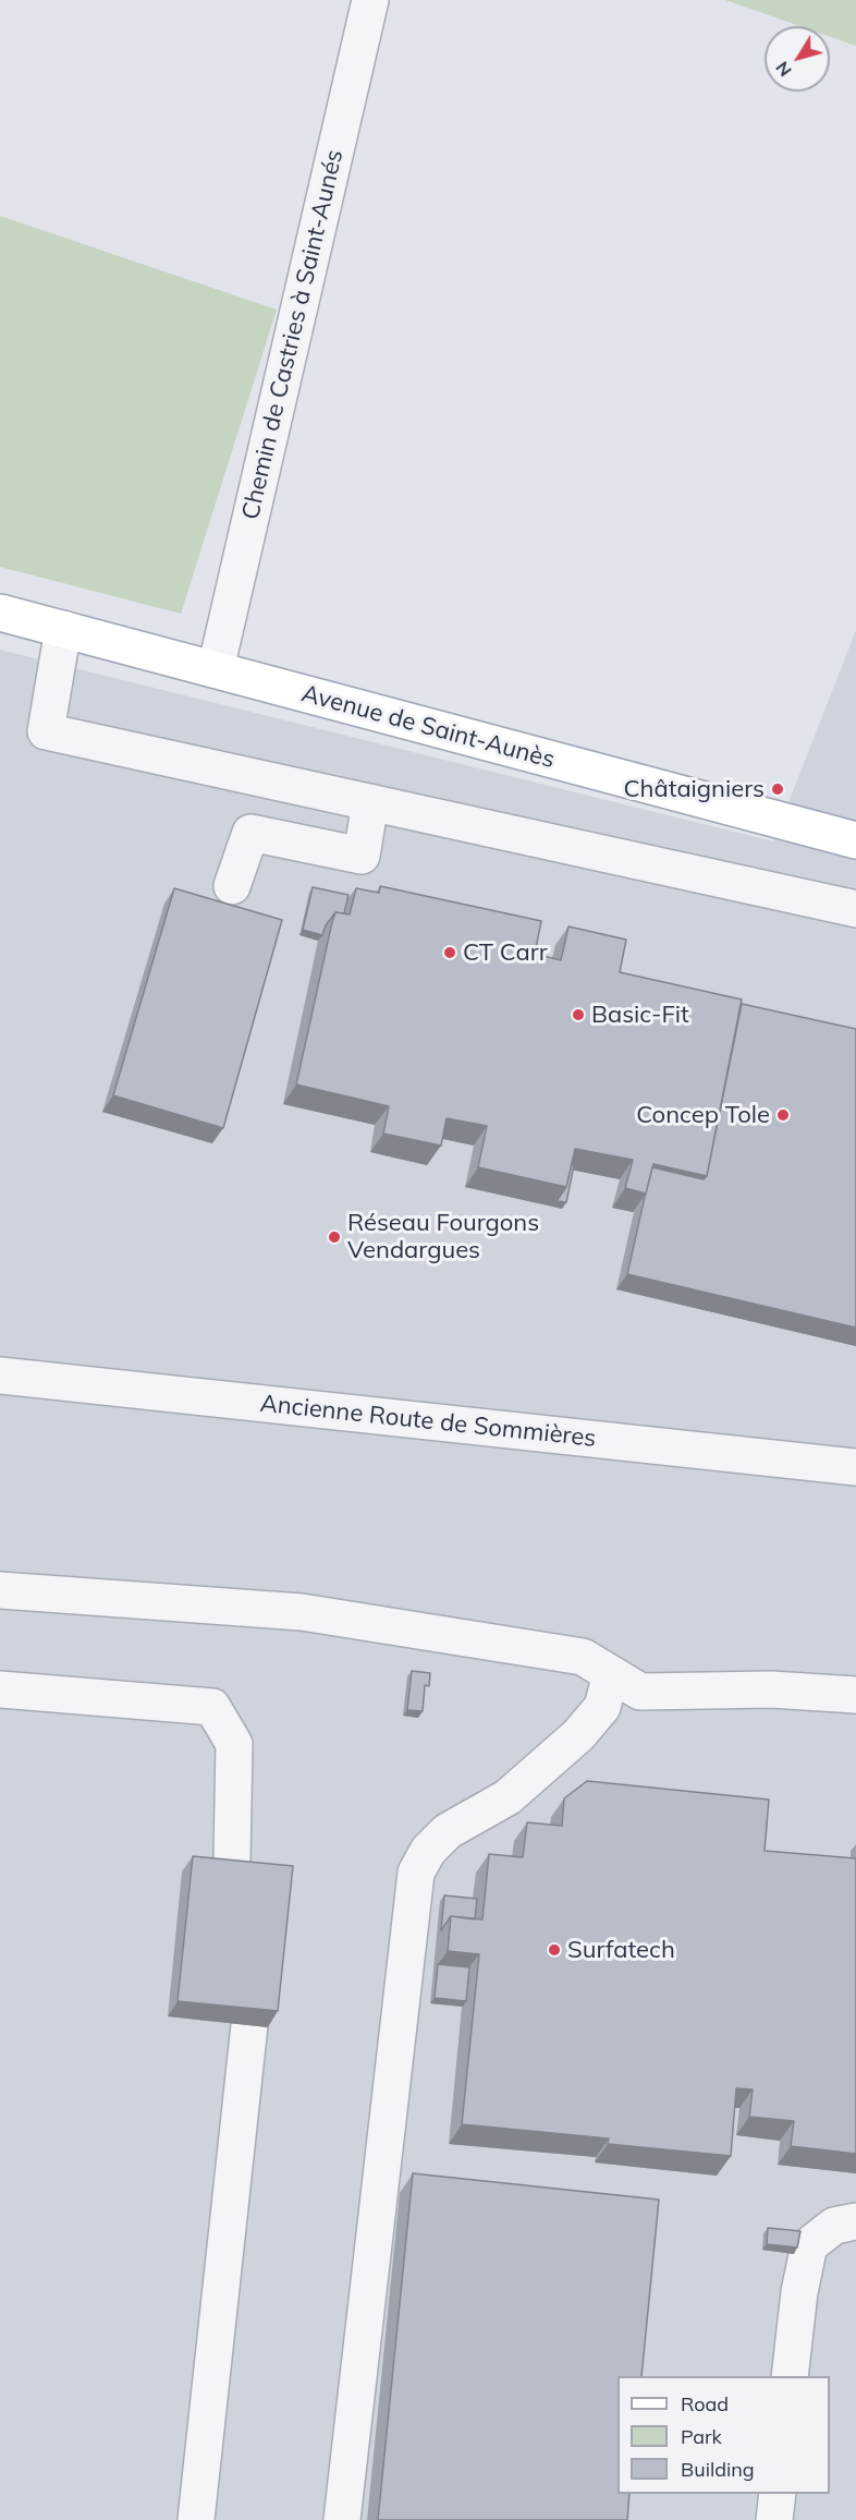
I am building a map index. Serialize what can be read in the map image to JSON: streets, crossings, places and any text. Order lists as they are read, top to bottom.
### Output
{
  "streets": {
    "main road": ["Avenue de Saint-Aunès"],
    "street": ["Chemin de Castries à Saint-Aunés", "Ancienne Route de Sommières"]
  },
  "crossings": [
    ["Chemin de Castries à Saint-Aunés", "Avenue de Saint-Aunès"]
  ],
  "places": [
    "Châtaigniers",
    "CT Carr",
    "Basic-Fit",
    "Concep Tole",
    "Réseau Fourgons Vendargues",
    "Surfatech"
  ],
  "legend": ["Road", "Park", "Building"],
  "north": "bottom left"
}
